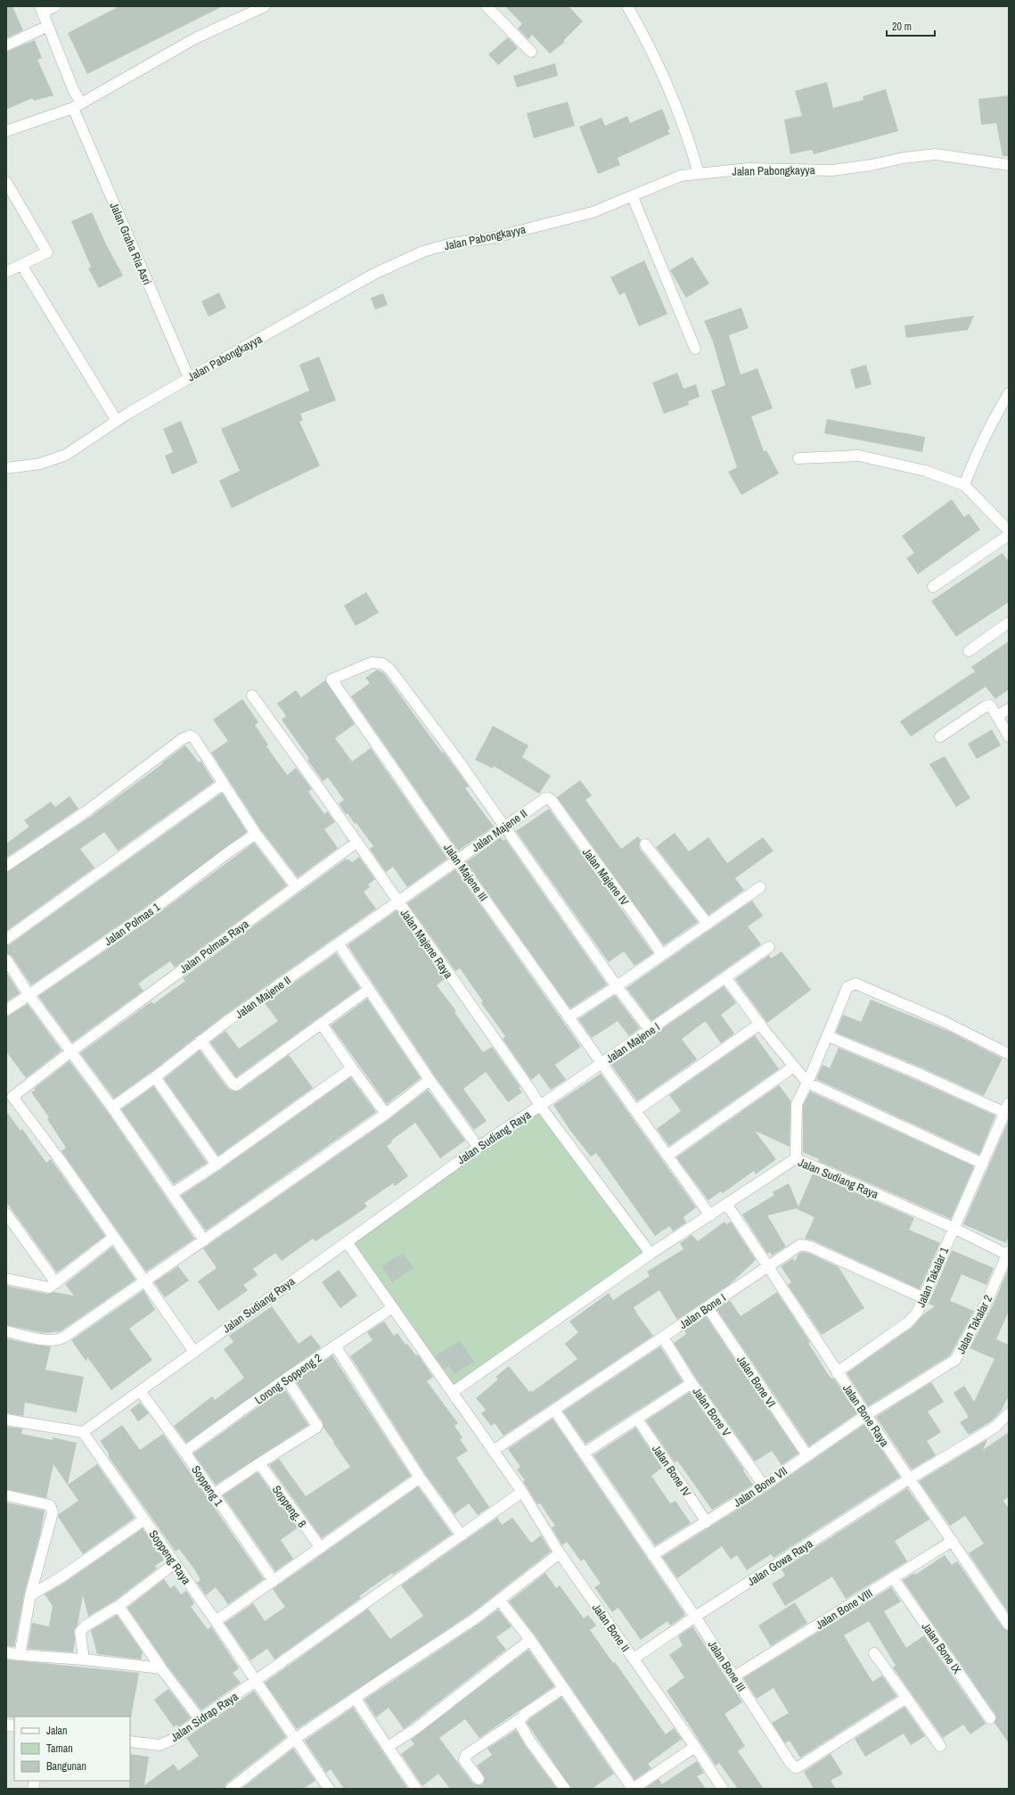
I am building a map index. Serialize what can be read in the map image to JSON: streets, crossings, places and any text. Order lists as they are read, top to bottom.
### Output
{
  "streets": {
    "street": [
      "Jalan Pabongkayya",
      "Jalan Graha Ria Asri",
      "Jalan Majene II",
      "Jalan Majene III",
      "Jalan Majene IV",
      "Jalan Polmas 1",
      "Jalan Majene Raya",
      "Jalan Polmas Raya",
      "Jalan Majene I",
      "Jalan Sudiang Raya",
      "Jalan Takalar 1",
      "Jalan Bone I",
      "Jalan Takalar 2",
      "Lorong Soppeng 2",
      "Jalan Bone VI",
      "Jalan Bone V",
      "Jalan Bone Raya",
      "Jalan Bone IV",
      "Soppeng 1",
      "Jalan Bone VII",
      "Soppeng. 8",
      "Soppeng Raya",
      "Jalan Gowa Raya",
      "Jalan Bone VIII",
      "Jalan Bone II",
      "Jalan Bone IX",
      "Jalan Bone III",
      "Jalan Sidrap Raya"
    ]
  },
  "crossings": [
    ["Jalan Pabongkayya", "Jalan Graha Ria Asri"],
    ["Jalan Majene II", "Jalan Majene III"],
    ["Jalan Majene II", "Jalan Majene IV"],
    ["Jalan Majene II", "Jalan Majene Raya"],
    ["Jalan Majene III", "Jalan Majene I"],
    ["Jalan Majene III", "Jalan Sudiang Raya"],
    ["Jalan Majene Raya", "Jalan Polmas Raya"],
    ["Jalan Majene Raya", "Jalan Majene I"],
    ["Jalan Majene Raya", "Jalan Sudiang Raya"],
    ["Jalan Majene I", "Jalan Sudiang Raya"],
    ["Jalan Sudiang Raya", "Jalan Takalar 1"],
    ["Jalan Sudiang Raya", "Jalan Takalar 2"],
    ["Jalan Sudiang Raya", "Jalan Bone Raya"],
    ["Jalan Sudiang Raya", "Soppeng 1"],
    ["Jalan Sudiang Raya", "Soppeng Raya"],
    ["Jalan Sudiang Raya", "Jalan Bone II"],
    ["Jalan Takalar 1", "Jalan Bone I"],
    ["Jalan Takalar 1", "Jalan Bone Raya"],
    ["Jalan Bone I", "Jalan Bone VI"],
    ["Jalan Bone I", "Jalan Bone V"],
    ["Jalan Bone I", "Jalan Bone Raya"],
    ["Jalan Bone I", "Jalan Bone II"],
    ["Jalan Bone I", "Jalan Bone III"],
    ["Jalan Takalar 2", "Jalan Bone Raya"],
    ["Jalan Takalar 2", "Jalan Bone VII"],
    ["Lorong Soppeng 2", "Soppeng 1"],
    ["Lorong Soppeng 2", "Jalan Bone II"],
    ["Jalan Bone VI", "Jalan Bone VII"],
    ["Jalan Bone V", "Jalan Bone VII"],
    ["Jalan Bone Raya", "Jalan Bone VII"],
    ["Jalan Bone Raya", "Jalan Gowa Raya"],
    ["Jalan Bone Raya", "Jalan Bone VIII"],
    ["Jalan Bone IV", "Jalan Bone VII"],
    ["Jalan Bone VII", "Jalan Bone III"],
    ["Soppeng Raya", "Jalan Sidrap Raya"],
    ["Jalan Gowa Raya", "Jalan Bone II"],
    ["Jalan Gowa Raya", "Jalan Bone III"],
    ["Jalan Bone VIII", "Jalan Bone IX"],
    ["Jalan Bone VIII", "Jalan Bone III"],
    ["Jalan Bone II", "Jalan Sidrap Raya"]
  ],
  "legend": ["Jalan", "Taman", "Bangunan"],
  "scale_bar": "20 m"
}
